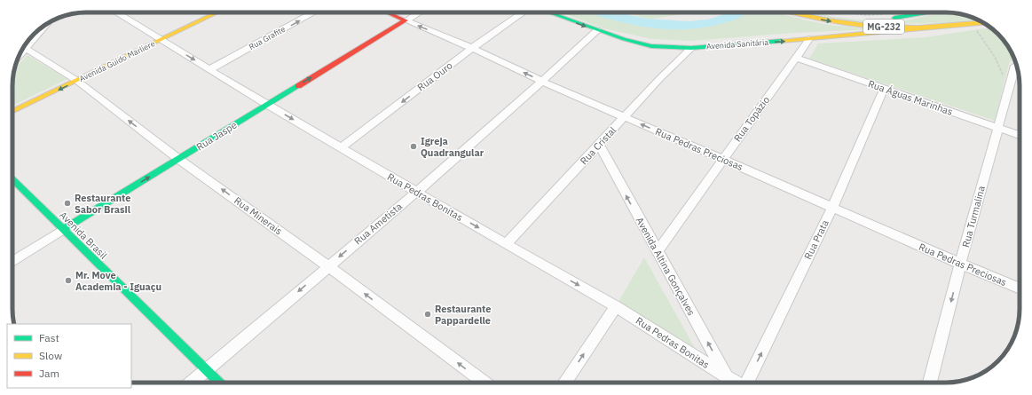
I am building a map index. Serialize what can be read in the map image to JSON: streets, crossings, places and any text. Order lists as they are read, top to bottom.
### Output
{
  "streets": {
    "main road": [
      "MG-232",
      "Avenida Sanitária",
      "Avenida Guido Marliere",
      "Rua Jaspe",
      "Rua Pedras Preciosas",
      "Avenida Brasil"
    ],
    "street": [
      "Rua Grafite",
      "Rua Ouro",
      "Rua Águas Marinhas",
      "Rua Topázio",
      "Rua Cristal",
      "Rua Pedras Bonitas",
      "Rua Minerais",
      "Rua Turmalina",
      "Rua Ametista",
      "Rua Prata",
      "Avenida Altina Gonçalves"
    ]
  },
  "crossings": [
    ["MG-232", "Avenida Sanitária"],
    ["Rua Grafite", "Rua Pedras Bonitas"],
    ["Avenida Sanitária", "Rua Topázio"],
    ["Avenida Sanitária", "Rua Cristal"],
    ["Avenida Sanitária", "Rua Ametista"],
    ["Avenida Guido Marliere", "Rua Pedras Bonitas"],
    ["Avenida Guido Marliere", "Rua Minerais"],
    ["Rua Ouro", "Rua Pedras Preciosas"],
    ["Rua Ouro", "Rua Pedras Bonitas"],
    ["Rua Águas Marinhas", "Rua Topázio"],
    ["Rua Águas Marinhas", "Rua Turmalina"],
    ["Rua Águas Marinhas", "Rua Prata"],
    ["Rua Topázio", "Rua Pedras Preciosas"],
    ["Rua Topázio", "Avenida Altina Gonçalves"],
    ["Rua Jaspe", "Rua Pedras Preciosas"],
    ["Rua Jaspe", "Rua Pedras Bonitas"],
    ["Rua Jaspe", "Rua Minerais"],
    ["Rua Jaspe", "Avenida Brasil"],
    ["Rua Cristal", "Rua Pedras Preciosas"],
    ["Rua Cristal", "Rua Pedras Bonitas"],
    ["Rua Cristal", "Avenida Altina Gonçalves"],
    ["Rua Pedras Preciosas", "Rua Turmalina"],
    ["Rua Pedras Preciosas", "Rua Ametista"],
    ["Rua Pedras Preciosas", "Rua Prata"],
    ["Rua Pedras Bonitas", "Rua Ametista"],
    ["Rua Pedras Bonitas", "Avenida Altina Gonçalves"],
    ["Rua Minerais", "Rua Ametista"],
    ["Rua Ametista", "Avenida Brasil"]
  ],
  "one_way": [
    "Rua Grafite",
    "Avenida Sanitária",
    "Rua Ouro",
    "Rua Jaspe",
    "Rua Pedras Preciosas",
    "Rua Pedras Bonitas",
    "Rua Minerais",
    "Rua Turmalina",
    "Rua Ametista",
    "Rua Prata",
    "Avenida Altina Gonçalves"
  ],
  "places": [
    "Igreja Quadrangular",
    "Restaurante Sabor Brasil",
    "Mr. Move Academia - Iguaçu",
    "Restaurante Pappardelle"
  ],
  "legend": ["Fast", "Slow", "Jam"]
}
